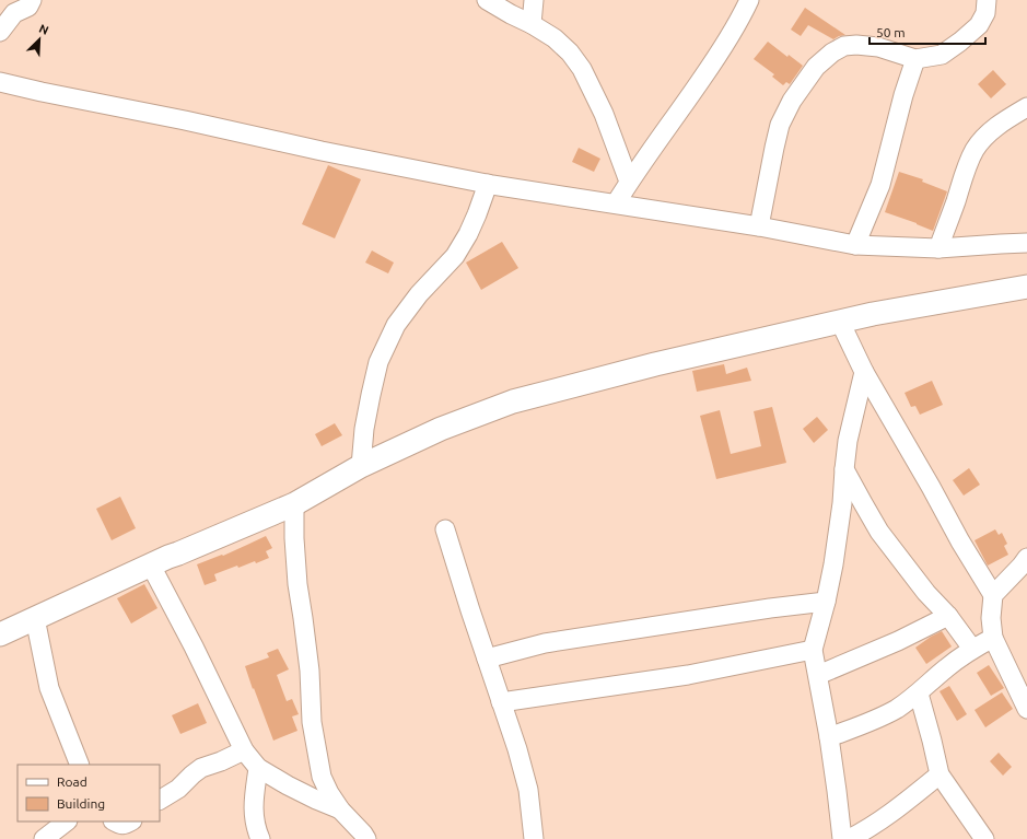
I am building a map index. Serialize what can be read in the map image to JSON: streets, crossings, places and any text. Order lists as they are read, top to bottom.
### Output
{
  "legend": ["Road", "Building"],
  "scale_bar": "50 m",
  "north": "top right"
}
